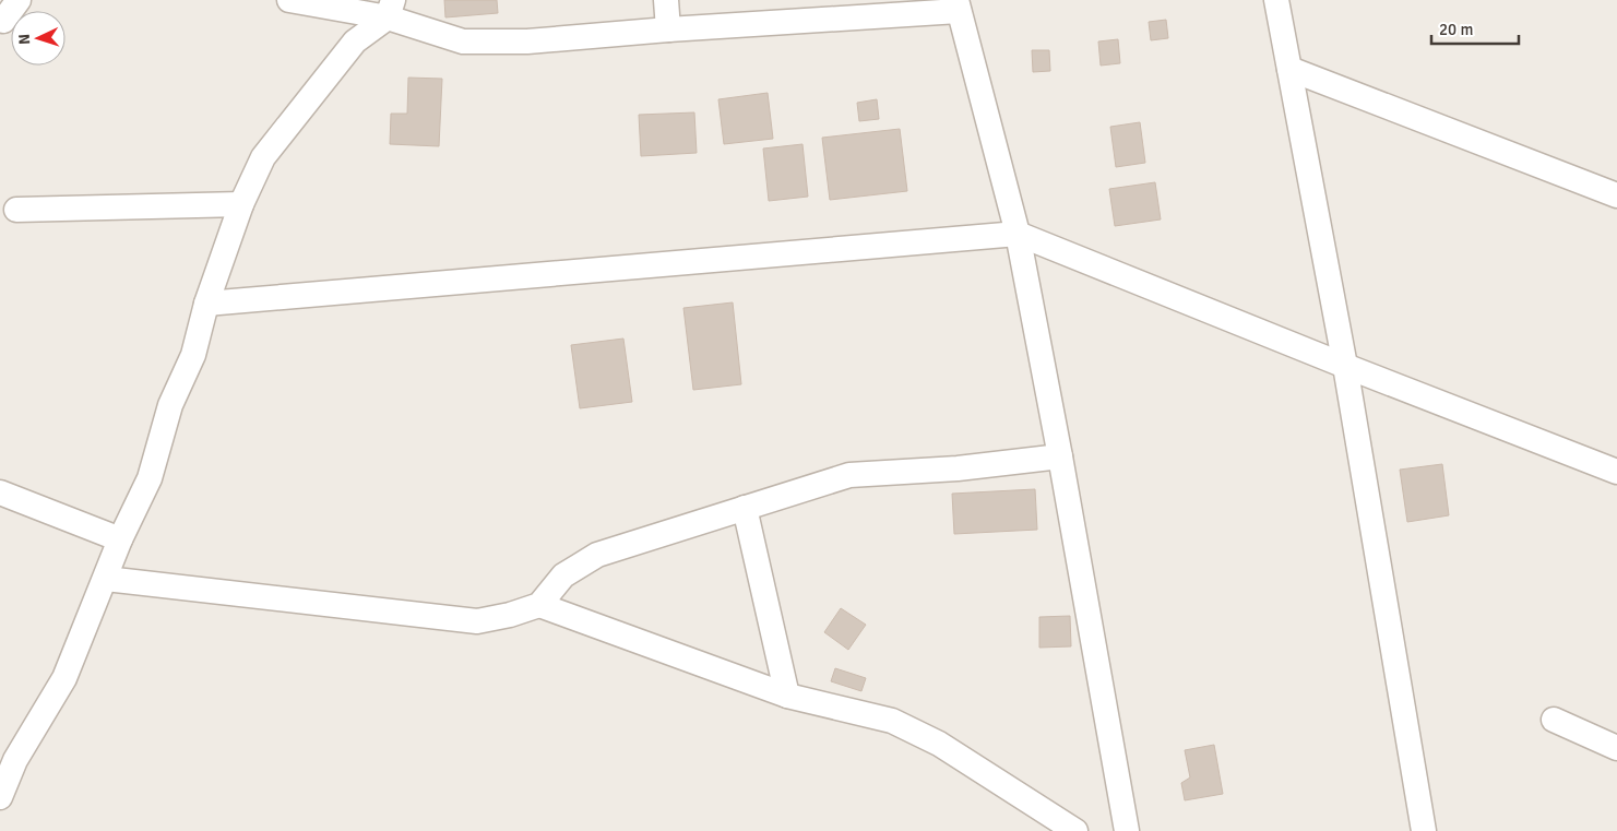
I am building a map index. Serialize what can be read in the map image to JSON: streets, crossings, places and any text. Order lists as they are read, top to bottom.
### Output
{
  "scale_bar": "20 m",
  "north": "left"
}
